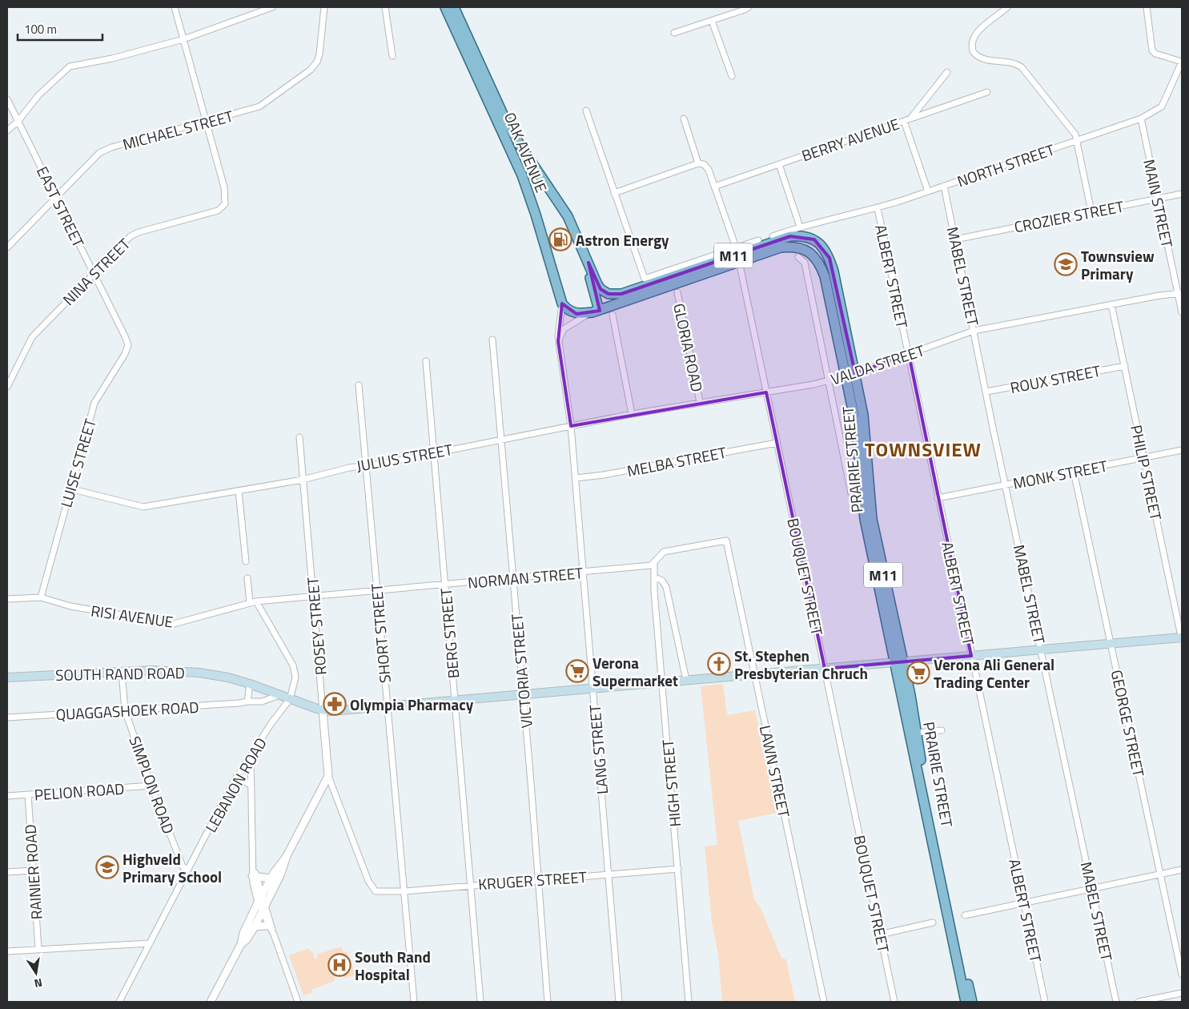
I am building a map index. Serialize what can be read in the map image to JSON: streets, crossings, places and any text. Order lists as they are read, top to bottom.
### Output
{
  "streets": {
    "main road": [
      "OAK AVENUE",
      "M11",
      "PRAIRIE STREET",
      "SOUTH RAND ROAD"
    ],
    "street": [
      "MICHAEL STREET",
      "BERRY AVENUE",
      "NORTH STREET",
      "MAIN STREET",
      "EAST STREET",
      "CROZIER STREET",
      "NINA STREET",
      "ALBERT STREET",
      "MABEL STREET",
      "GLORIA ROAD",
      "VALDA STREET",
      "ROUX STREET",
      "JULIUS STREET",
      "MELBA STREET",
      "LUISE STREET",
      "PHILIP STREET",
      "MONK STREET",
      "BOUQUET STREET",
      "NORMAN STREET",
      "RISI AVENUE",
      "ROSEY STREET",
      "SHORT STREET",
      "BERG STREET",
      "VICTORIA STREET",
      "QUAGGASHOEK ROAD",
      "GEORGE STREET",
      "LANG STREET",
      "LAWN STREET",
      "HIGH STREET",
      "SIMPLON ROAD",
      "LEBANON ROAD",
      "PELION ROAD",
      "RAINIER ROAD",
      "KRUGER STREET"
    ]
  },
  "crossings": [
    ["MICHAEL STREET", "EAST STREET"],
    ["MICHAEL STREET", "NINA STREET"],
    ["OAK AVENUE", "PRAIRIE STREET"],
    ["OAK AVENUE", "LANG STREET"],
    ["NORTH STREET", "MAIN STREET"],
    ["NORTH STREET", "ALBERT STREET"],
    ["NORTH STREET", "MABEL STREET"],
    ["MAIN STREET", "CROZIER STREET"],
    ["MAIN STREET", "VALDA STREET"],
    ["EAST STREET", "NINA STREET"],
    ["EAST STREET", "LUISE STREET"],
    ["CROZIER STREET", "MABEL STREET"],
    ["ALBERT STREET", "VALDA STREET"],
    ["ALBERT STREET", "MONK STREET"],
    ["MABEL STREET", "VALDA STREET"],
    ["MABEL STREET", "ROUX STREET"],
    ["MABEL STREET", "MONK STREET"],
    ["GLORIA ROAD", "VALDA STREET"],
    ["VALDA STREET", "JULIUS STREET"],
    ["VALDA STREET", "PRAIRIE STREET"],
    ["VALDA STREET", "PHILIP STREET"],
    ["VALDA STREET", "BOUQUET STREET"],
    ["VALDA STREET", "LANG STREET"],
    ["ROUX STREET", "PHILIP STREET"],
    ["JULIUS STREET", "LUISE STREET"],
    ["JULIUS STREET", "ROSEY STREET"],
    ["JULIUS STREET", "SHORT STREET"],
    ["JULIUS STREET", "BERG STREET"],
    ["JULIUS STREET", "VICTORIA STREET"],
    ["JULIUS STREET", "LANG STREET"],
    ["MELBA STREET", "BOUQUET STREET"],
    ["MELBA STREET", "LANG STREET"],
    ["LUISE STREET", "RISI AVENUE"],
    ["PHILIP STREET", "MONK STREET"],
    ["MONK STREET", "GEORGE STREET"],
    ["NORMAN STREET", "RISI AVENUE"],
    ["NORMAN STREET", "ROSEY STREET"],
    ["NORMAN STREET", "SHORT STREET"],
    ["NORMAN STREET", "BERG STREET"],
    ["NORMAN STREET", "VICTORIA STREET"],
    ["NORMAN STREET", "LANG STREET"],
    ["NORMAN STREET", "LAWN STREET"],
    ["NORMAN STREET", "HIGH STREET"],
    ["ROSEY STREET", "SOUTH RAND ROAD"],
    ["ROSEY STREET", "KRUGER STREET"],
    ["SHORT STREET", "KRUGER STREET"],
    ["BERG STREET", "KRUGER STREET"],
    ["VICTORIA STREET", "KRUGER STREET"],
    ["SOUTH RAND ROAD", "QUAGGASHOEK ROAD"],
    ["SOUTH RAND ROAD", "SIMPLON ROAD"],
    ["SOUTH RAND ROAD", "LEBANON ROAD"],
    ["QUAGGASHOEK ROAD", "SIMPLON ROAD"],
    ["LANG STREET", "KRUGER STREET"],
    ["LAWN STREET", "HIGH STREET"],
    ["HIGH STREET", "KRUGER STREET"],
    ["SIMPLON ROAD", "LEBANON ROAD"],
    ["SIMPLON ROAD", "PELION ROAD"],
    ["PELION ROAD", "RAINIER ROAD"]
  ],
  "districts": ["TOWNSVIEW"],
  "places": {
    "fuel station": ["Astron Energy"],
    "school or university": ["Townsview Primary", "Highveld Primary School"],
    "church": ["St. Stephen Presbyterian Chruch"],
    "supermarket": ["Verona Supermarket", "Verona Ali General Trading Center"],
    "pharmacy": ["Olympia Pharmacy"],
    "hospital": ["South Rand Hospital"]
  },
  "scale_bar": "100 m",
  "north": "bottom"
}
